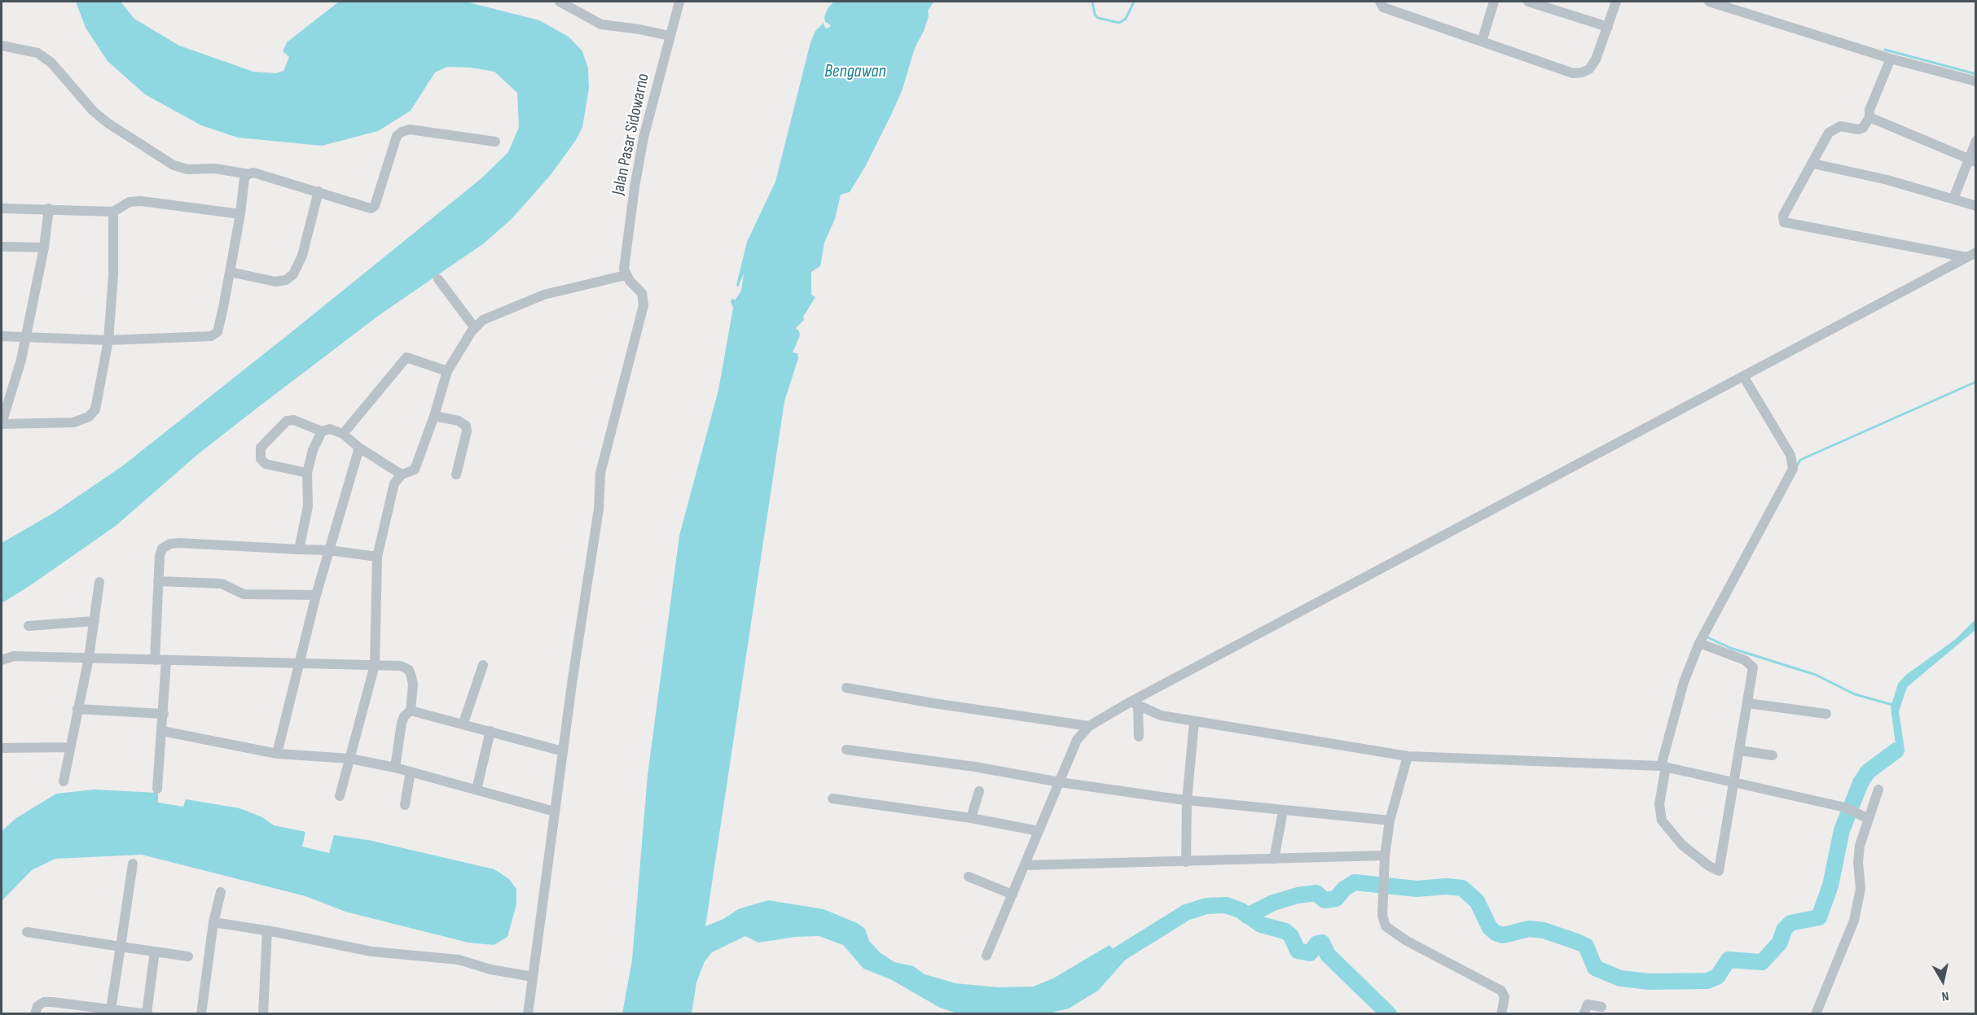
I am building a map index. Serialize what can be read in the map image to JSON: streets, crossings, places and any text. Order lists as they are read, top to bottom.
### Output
{
  "streets": {
    "street": ["Jalan Pasar Sidowarno"]
  },
  "water": ["Bengawan"],
  "north": "bottom"
}
